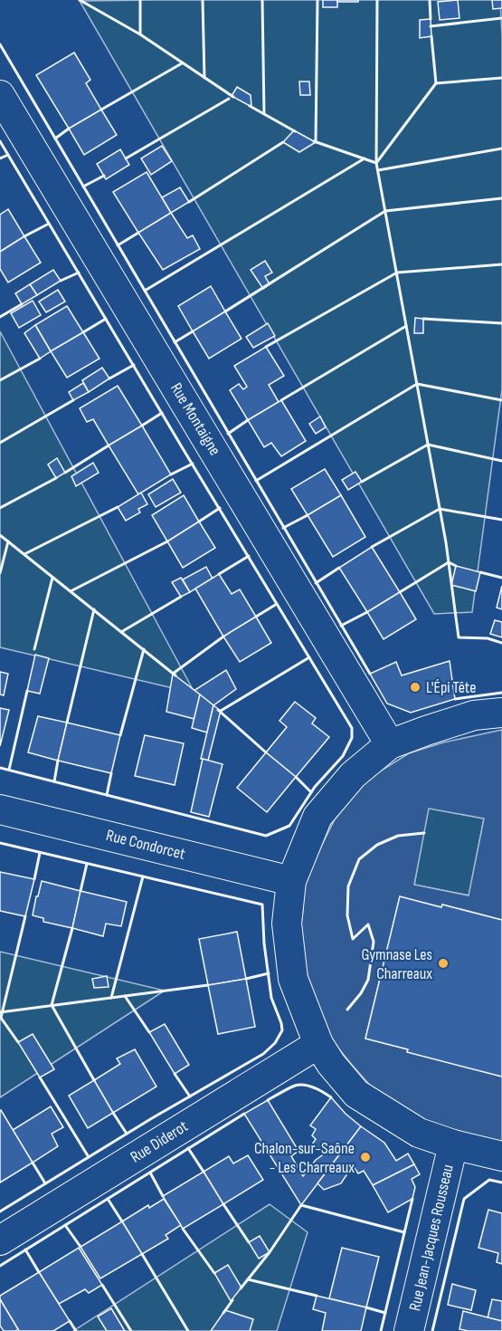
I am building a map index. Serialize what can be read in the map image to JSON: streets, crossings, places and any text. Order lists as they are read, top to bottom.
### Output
{
  "streets": {
    "street": [
      "Rue Montaigne",
      "Rue Condorcet",
      "Rue Diderot",
      "Rue Jean-Jacques Rousseau"
    ]
  },
  "places": ["L'Épi Tête", "Gymnase Les Charreaux", "Chalon-sur-Saône - Les Charreaux"]
}
